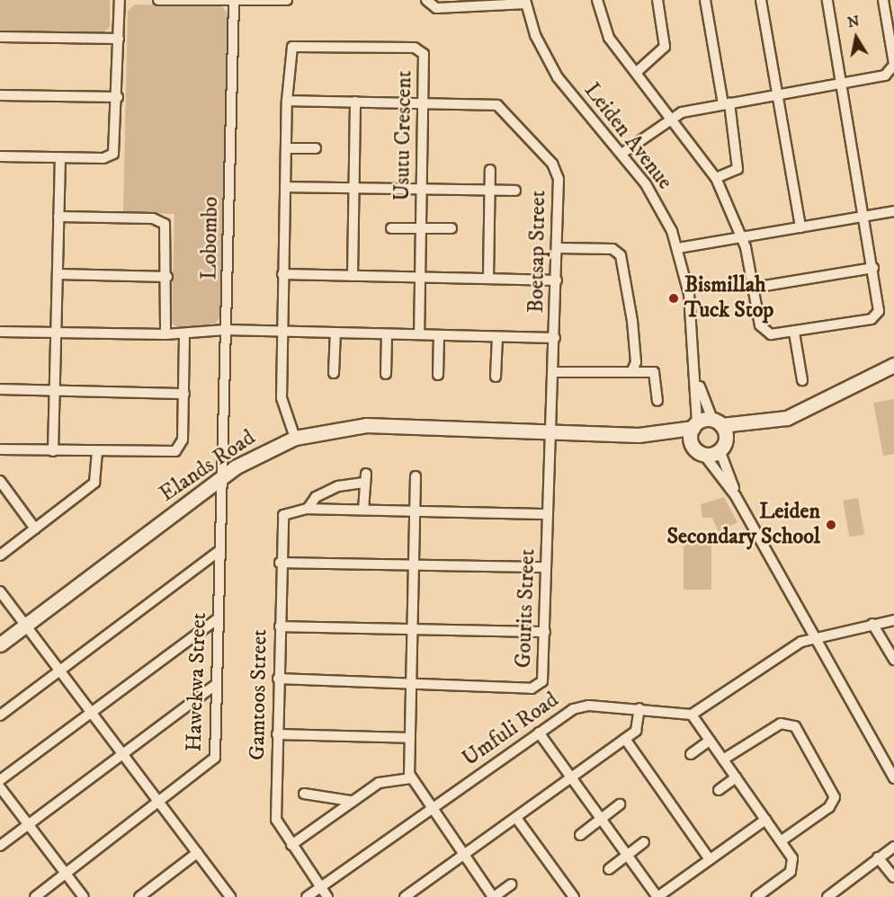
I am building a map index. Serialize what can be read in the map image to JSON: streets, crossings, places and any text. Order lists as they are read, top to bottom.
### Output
{
  "streets": {
    "street": [
      "Usutu Crescent",
      "Leiden Avenue",
      "Lobombo",
      "Boetsap Street",
      "Elands Road",
      "Gourits Street",
      "Hawekwa Street",
      "Gamtoos Street",
      "Umfuli Road"
    ]
  },
  "crossings": [
    ["Usutu Crescent", "Boetsap Street"],
    ["Usutu Crescent", "Elands Road"],
    ["Leiden Avenue", "Elands Road"],
    ["Lobombo", "Elands Road"],
    ["Lobombo", "Hawekwa Street"],
    ["Boetsap Street", "Elands Road"],
    ["Boetsap Street", "Gourits Street"],
    ["Elands Road", "Gourits Street"],
    ["Elands Road", "Hawekwa Street"],
    ["Gourits Street", "Gamtoos Street"],
    ["Gamtoos Street", "Umfuli Road"]
  ],
  "places": ["Bismillah Tuck Stop", "Leiden Secondary School"],
  "north": "top"
}
